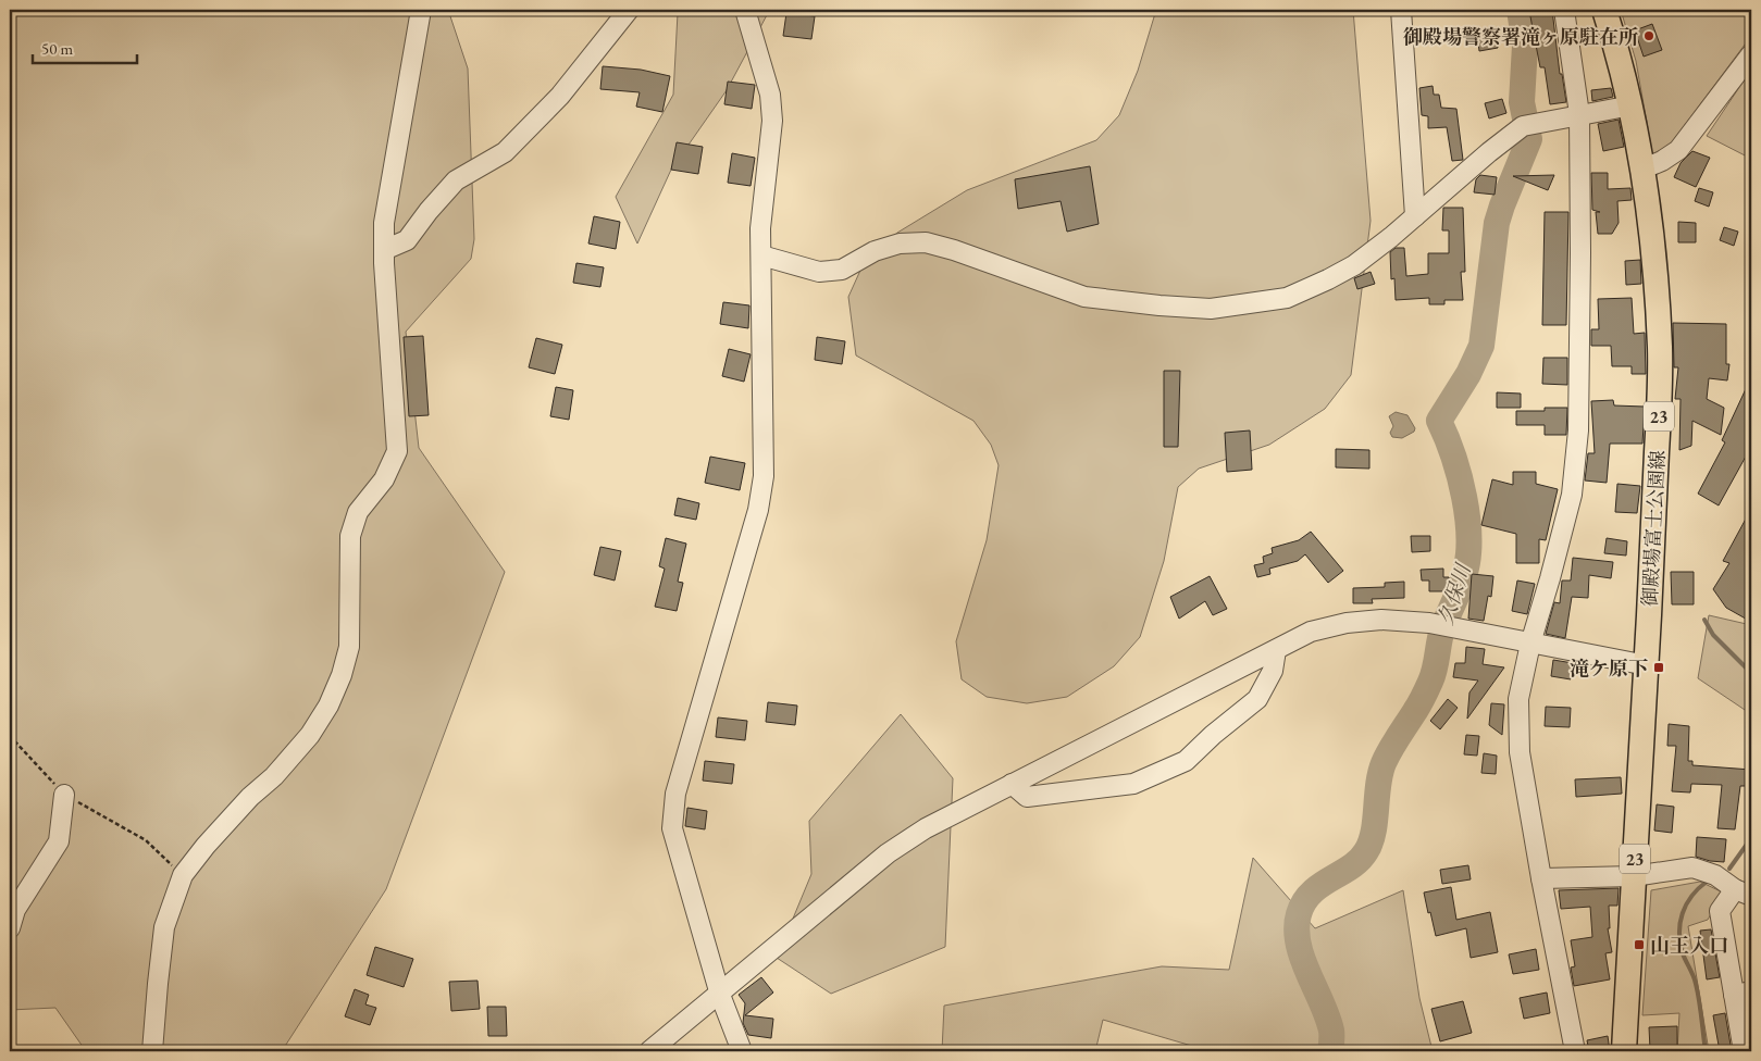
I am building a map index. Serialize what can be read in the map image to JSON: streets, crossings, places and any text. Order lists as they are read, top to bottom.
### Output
{
  "streets": {
    "main road": ["23", "御殿場富士公園線"]
  },
  "water": ["久保川"],
  "places": {
    "other": ["御殿場警察署滝ヶ原駐在所"],
    "transit": ["滝ケ原下", "山王入口"]
  },
  "scale_bar": "50 m"
}
